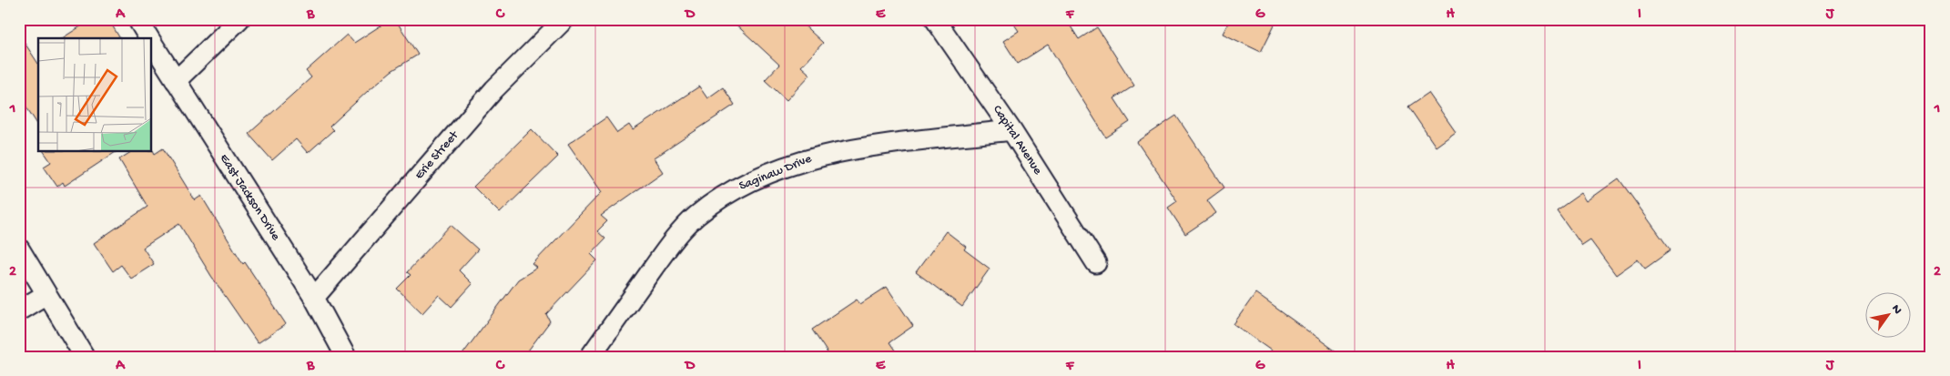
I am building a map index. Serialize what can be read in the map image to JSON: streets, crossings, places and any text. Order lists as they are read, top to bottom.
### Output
{
  "streets": {
    "street": [
      "Capital Avenue",
      "Erie Street",
      "Saginaw Drive",
      "East Jackson Drive"
    ]
  },
  "crossings": [
    ["Capital Avenue", "Saginaw Drive"],
    ["Erie Street", "East Jackson Drive"]
  ],
  "north": "top right",
  "grid": {
    "columns": [
      "A",
      "B",
      "C",
      "D",
      "E",
      "F",
      "G",
      "H",
      "I",
      "J"
    ],
    "rows": ["1", "2"]
  }
}
